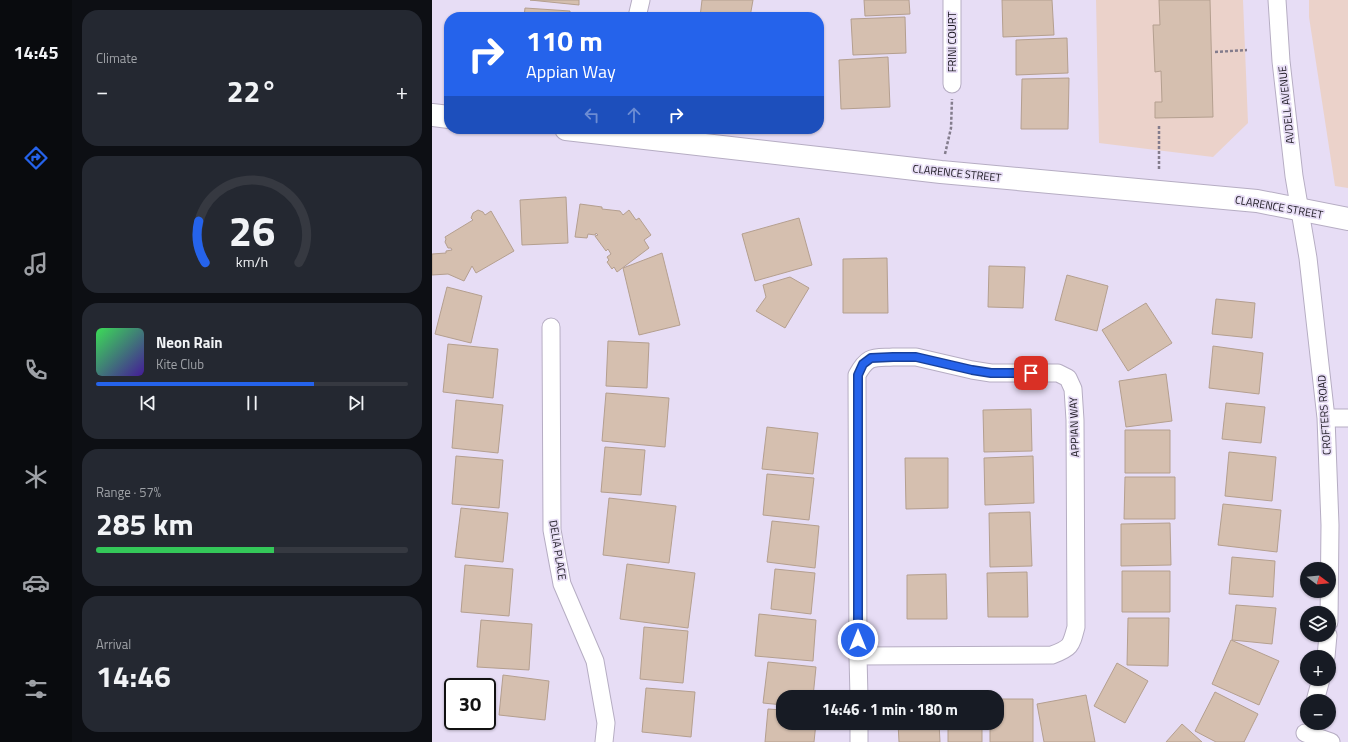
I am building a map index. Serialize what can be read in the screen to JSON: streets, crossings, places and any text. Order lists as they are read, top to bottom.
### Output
{
  "streets": {
    "street": [
      "FRINI COURT",
      "AVDELL AVENUE",
      "CLARENCE STREET",
      "CROFTERS ROAD",
      "APPIAN WAY",
      "DELIA PLACE"
    ]
  },
  "crossings": [
    ["AVDELL AVENUE", "CLARENCE STREET"],
    ["AVDELL AVENUE", "CROFTERS ROAD"],
    ["CLARENCE STREET", "CROFTERS ROAD"]
  ],
  "north": "right",
  "page": {
    "tabs": "14:45",
    "tile": [
      "Climate",
      ["Range · 57%", "285 km"],
      ["Arrival", "14:46"]
    ],
    "turn": ["110 m", "Appian Way"],
    "heat": ["−", "22°", "+"],
    "song": ["Neon Rain", "Kite Club"],
    "map_buttons": ["+", "−"],
    "limit": "30",
    "trip": "14:46 · 1 min · 180 m",
    "gauge": ["26", "km/h"]
  }
}
